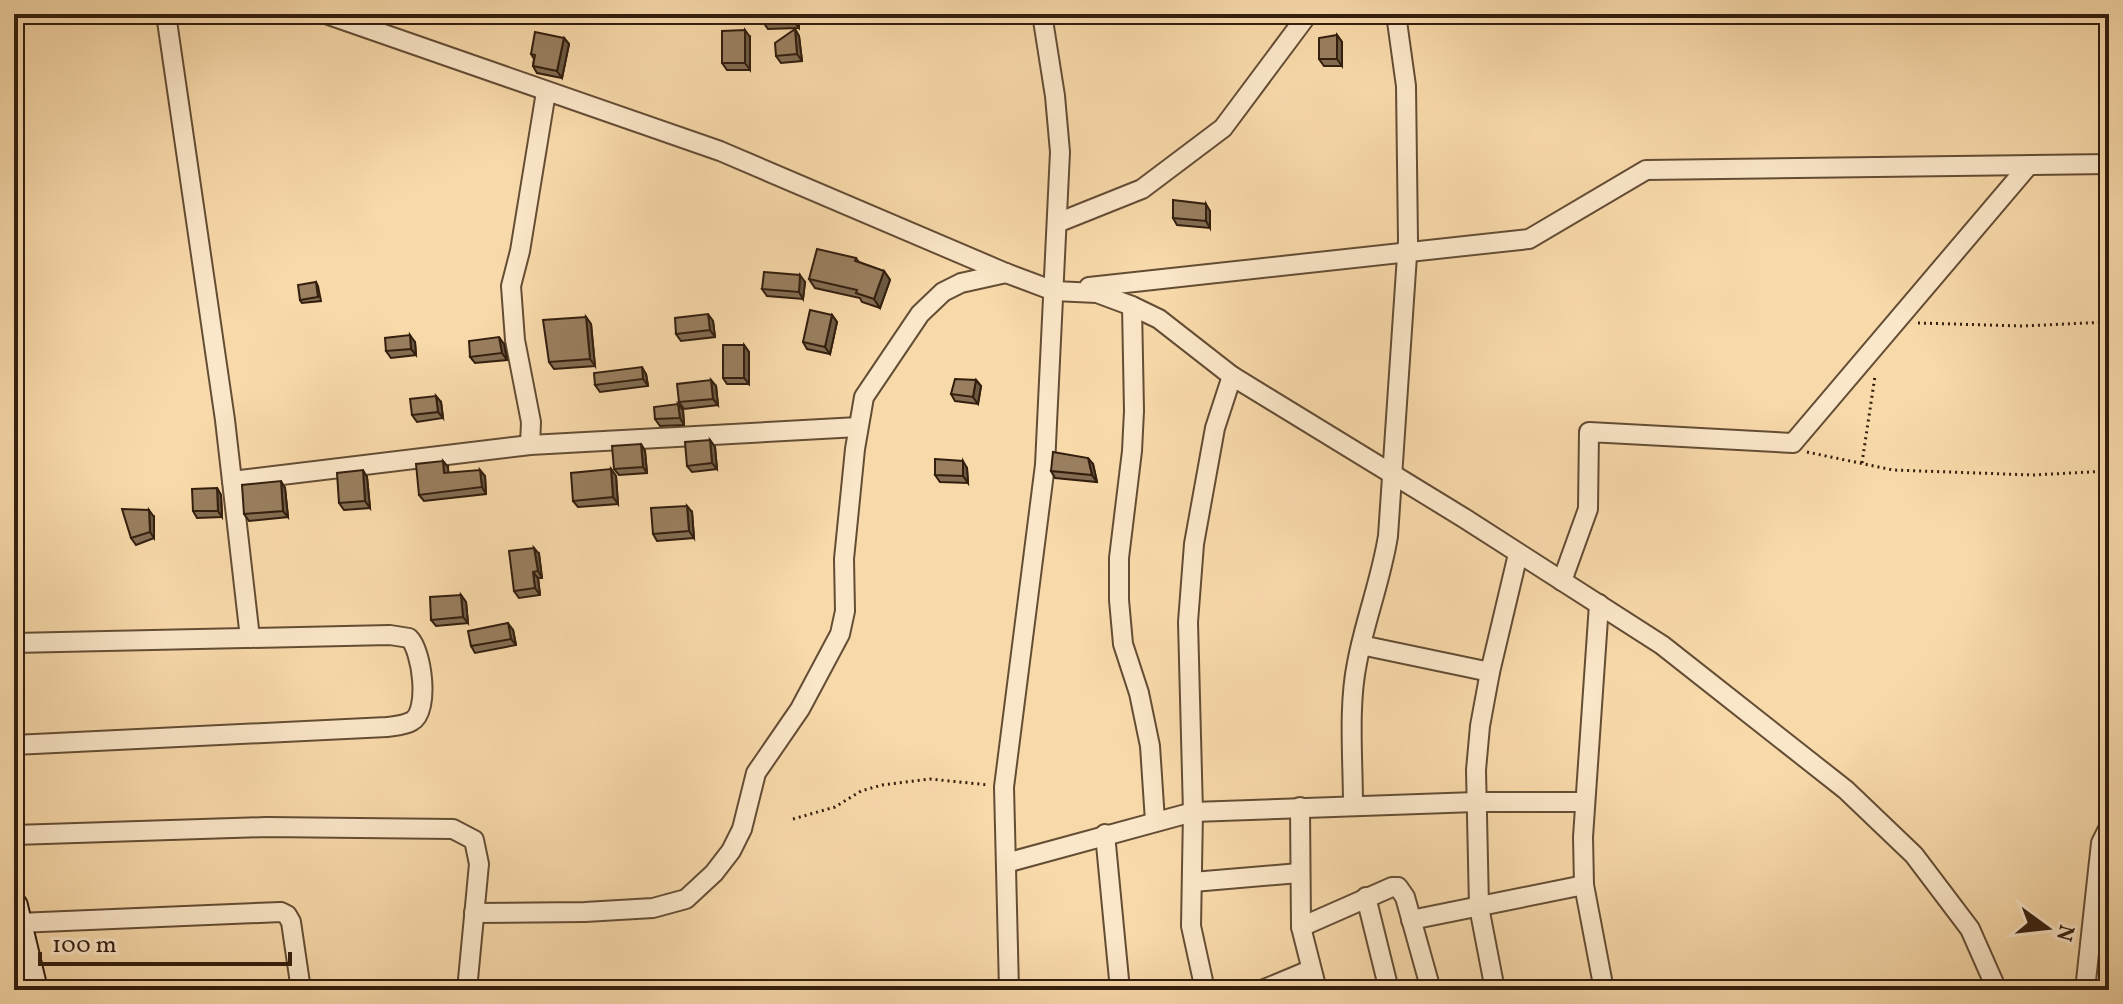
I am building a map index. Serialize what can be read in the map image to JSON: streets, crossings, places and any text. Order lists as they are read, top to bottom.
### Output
{
  "scale_bar": "100 m",
  "north": "right"
}
